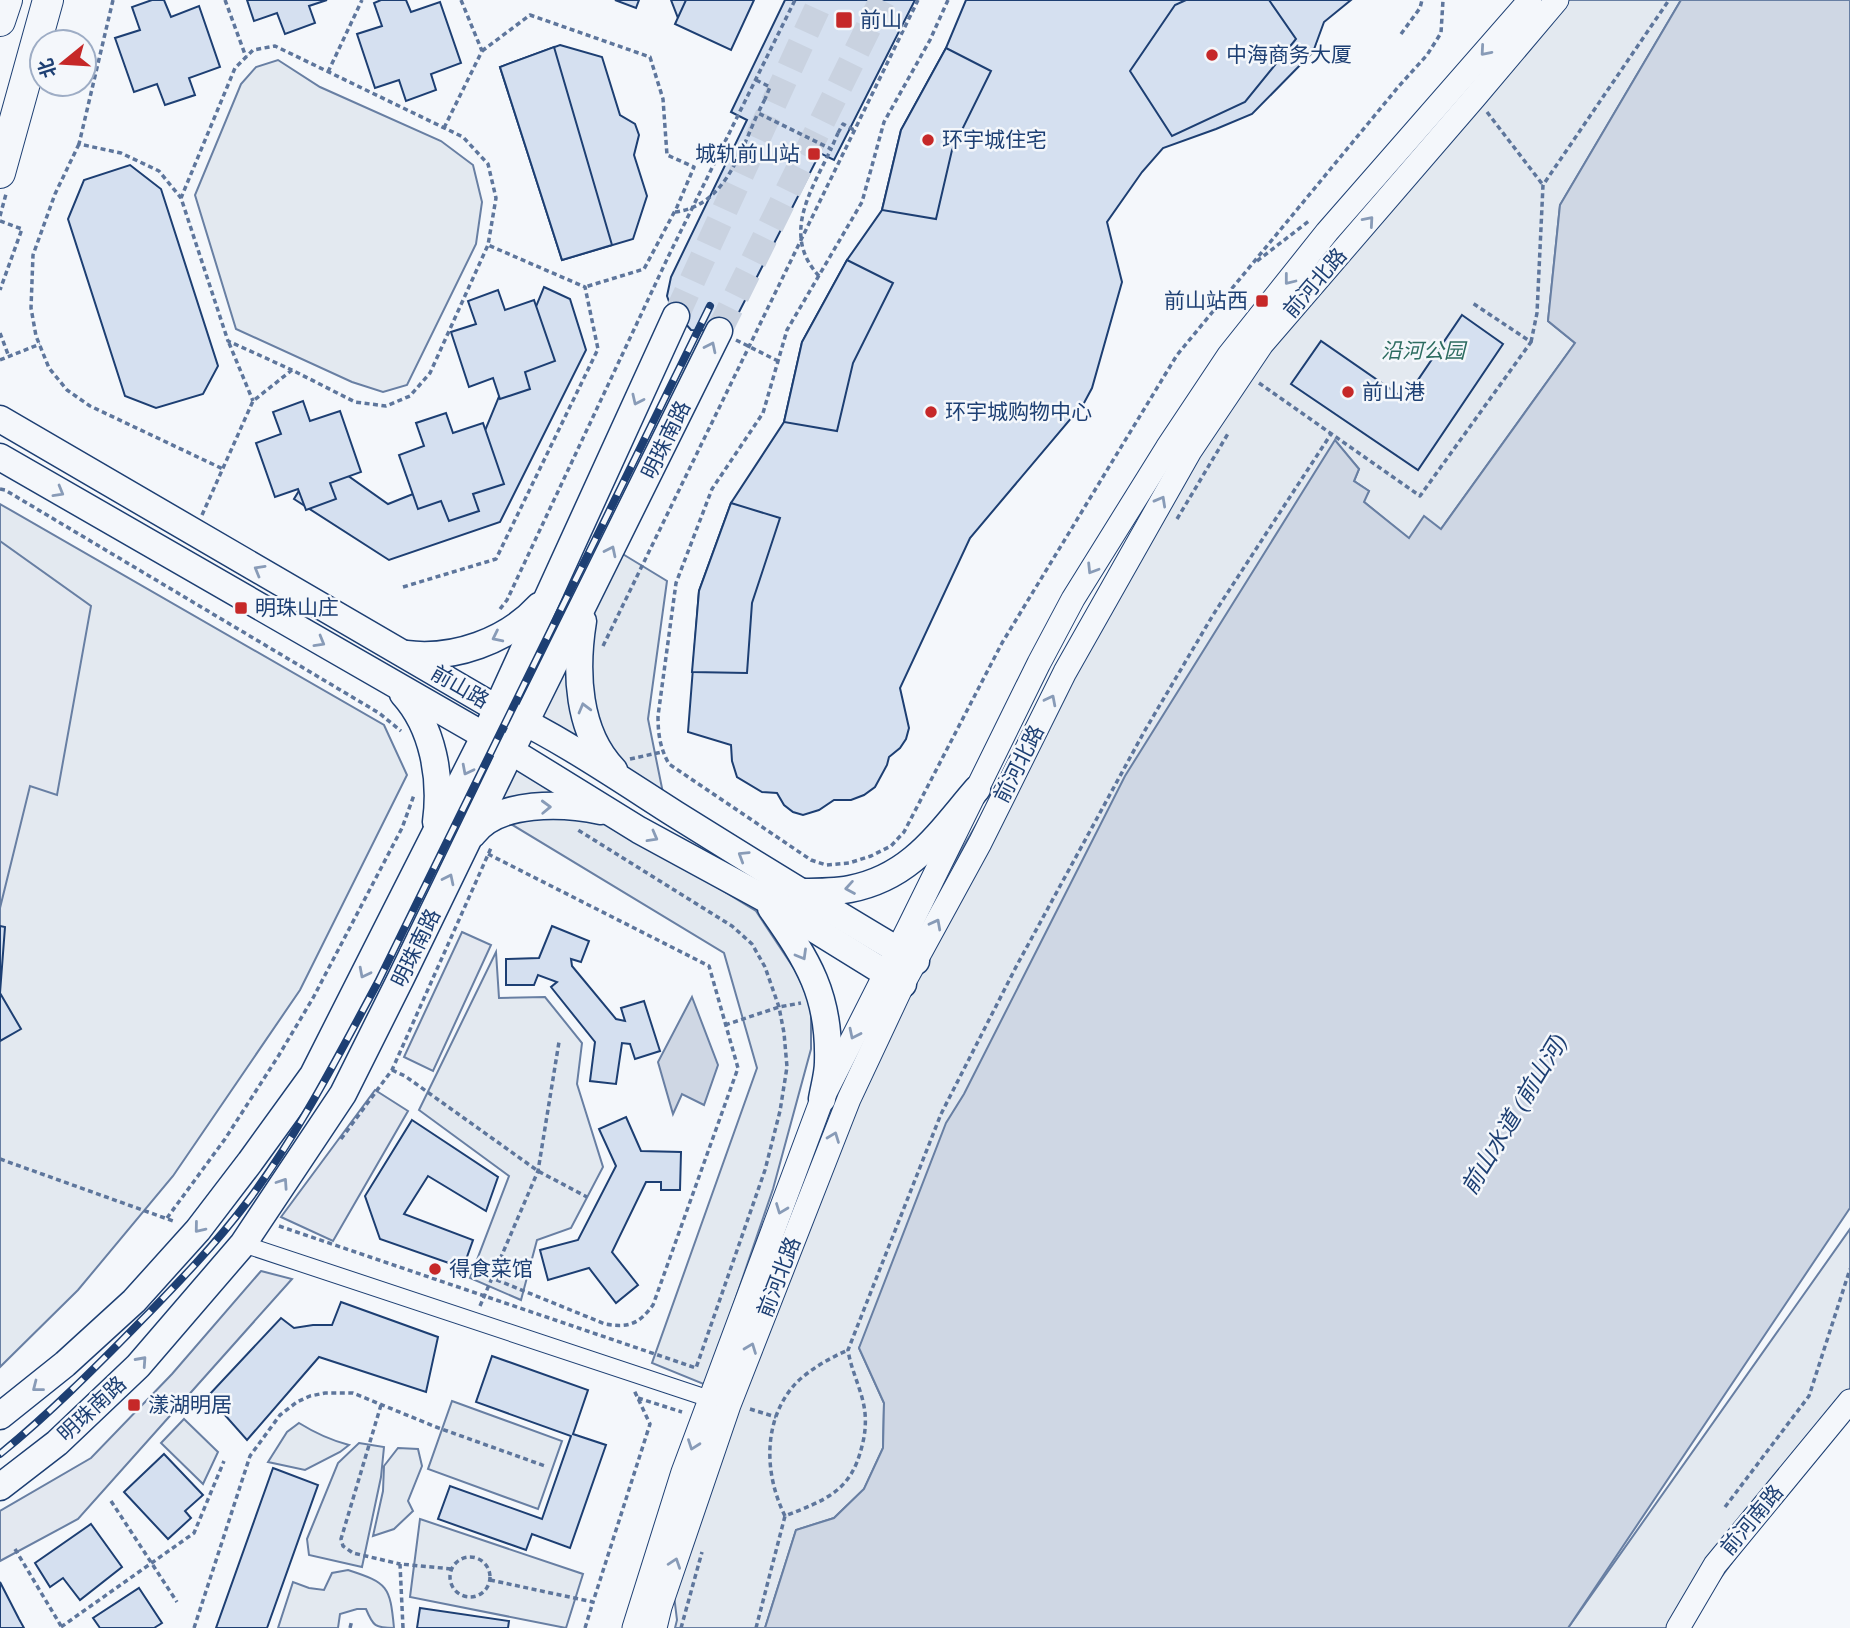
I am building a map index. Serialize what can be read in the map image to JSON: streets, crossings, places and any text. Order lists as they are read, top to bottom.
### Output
{
  "streets": {
    "main road": [
      "前河北路",
      "明珠南路",
      "前山路",
      "前河南路"
    ]
  },
  "crossings": [
    ["前河北路", "前山路"],
    ["明珠南路", "前山路"]
  ],
  "water": ["前山水道 (前山河)"],
  "parks": ["沿河公园"],
  "places": {
    "transit": [
      "前山",
      "城轨前山站",
      "前山站西",
      "明珠山庄",
      "漾湖明居"
    ],
    "other": [
      "中海商务大厦",
      "环宇城住宅",
      "前山港",
      "环宇城购物中心",
      "得食菜馆"
    ]
  },
  "north": "left"
}
